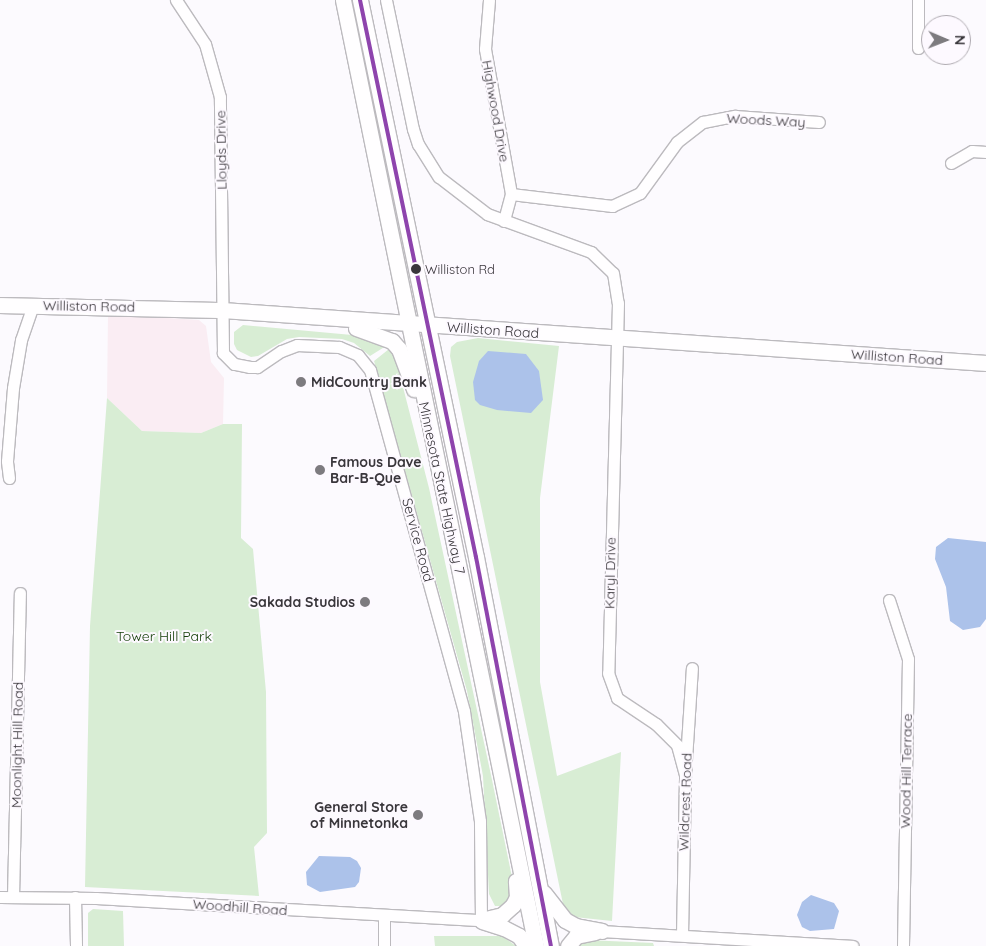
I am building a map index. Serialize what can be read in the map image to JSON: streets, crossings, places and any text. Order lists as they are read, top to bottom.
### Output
{
  "streets": {
    "main road": ["Williston Road", "Minnesota State Highway 7"],
    "street": [
      "Highwood Drive",
      "Woods Way",
      "Lloyds Drive",
      "Service Road",
      "Karyl Drive",
      "Moonlight Hill Road",
      "Wood Hill Terrace",
      "Wildcrest Road",
      "Woodhill Road"
    ]
  },
  "crossings": [
    ["Highwood Drive", "Woods Way"],
    ["Highwood Drive", "Karyl Drive"],
    ["Lloyds Drive", "Williston Road"],
    ["Lloyds Drive", "Service Road"],
    ["Williston Road", "Minnesota State Highway 7"],
    ["Williston Road", "Service Road"],
    ["Williston Road", "Karyl Drive"],
    ["Service Road", "Woodhill Road"],
    ["Karyl Drive", "Wildcrest Road"],
    ["Moonlight Hill Road", "Woodhill Road"]
  ],
  "parks": ["Tower Hill Park"],
  "places": [
    "Williston Rd",
    "MidCountry Bank",
    "Famous Dave Bar-B-Que",
    "Sakada Studios",
    "General Store of Minnetonka"
  ],
  "north": "right"
}
